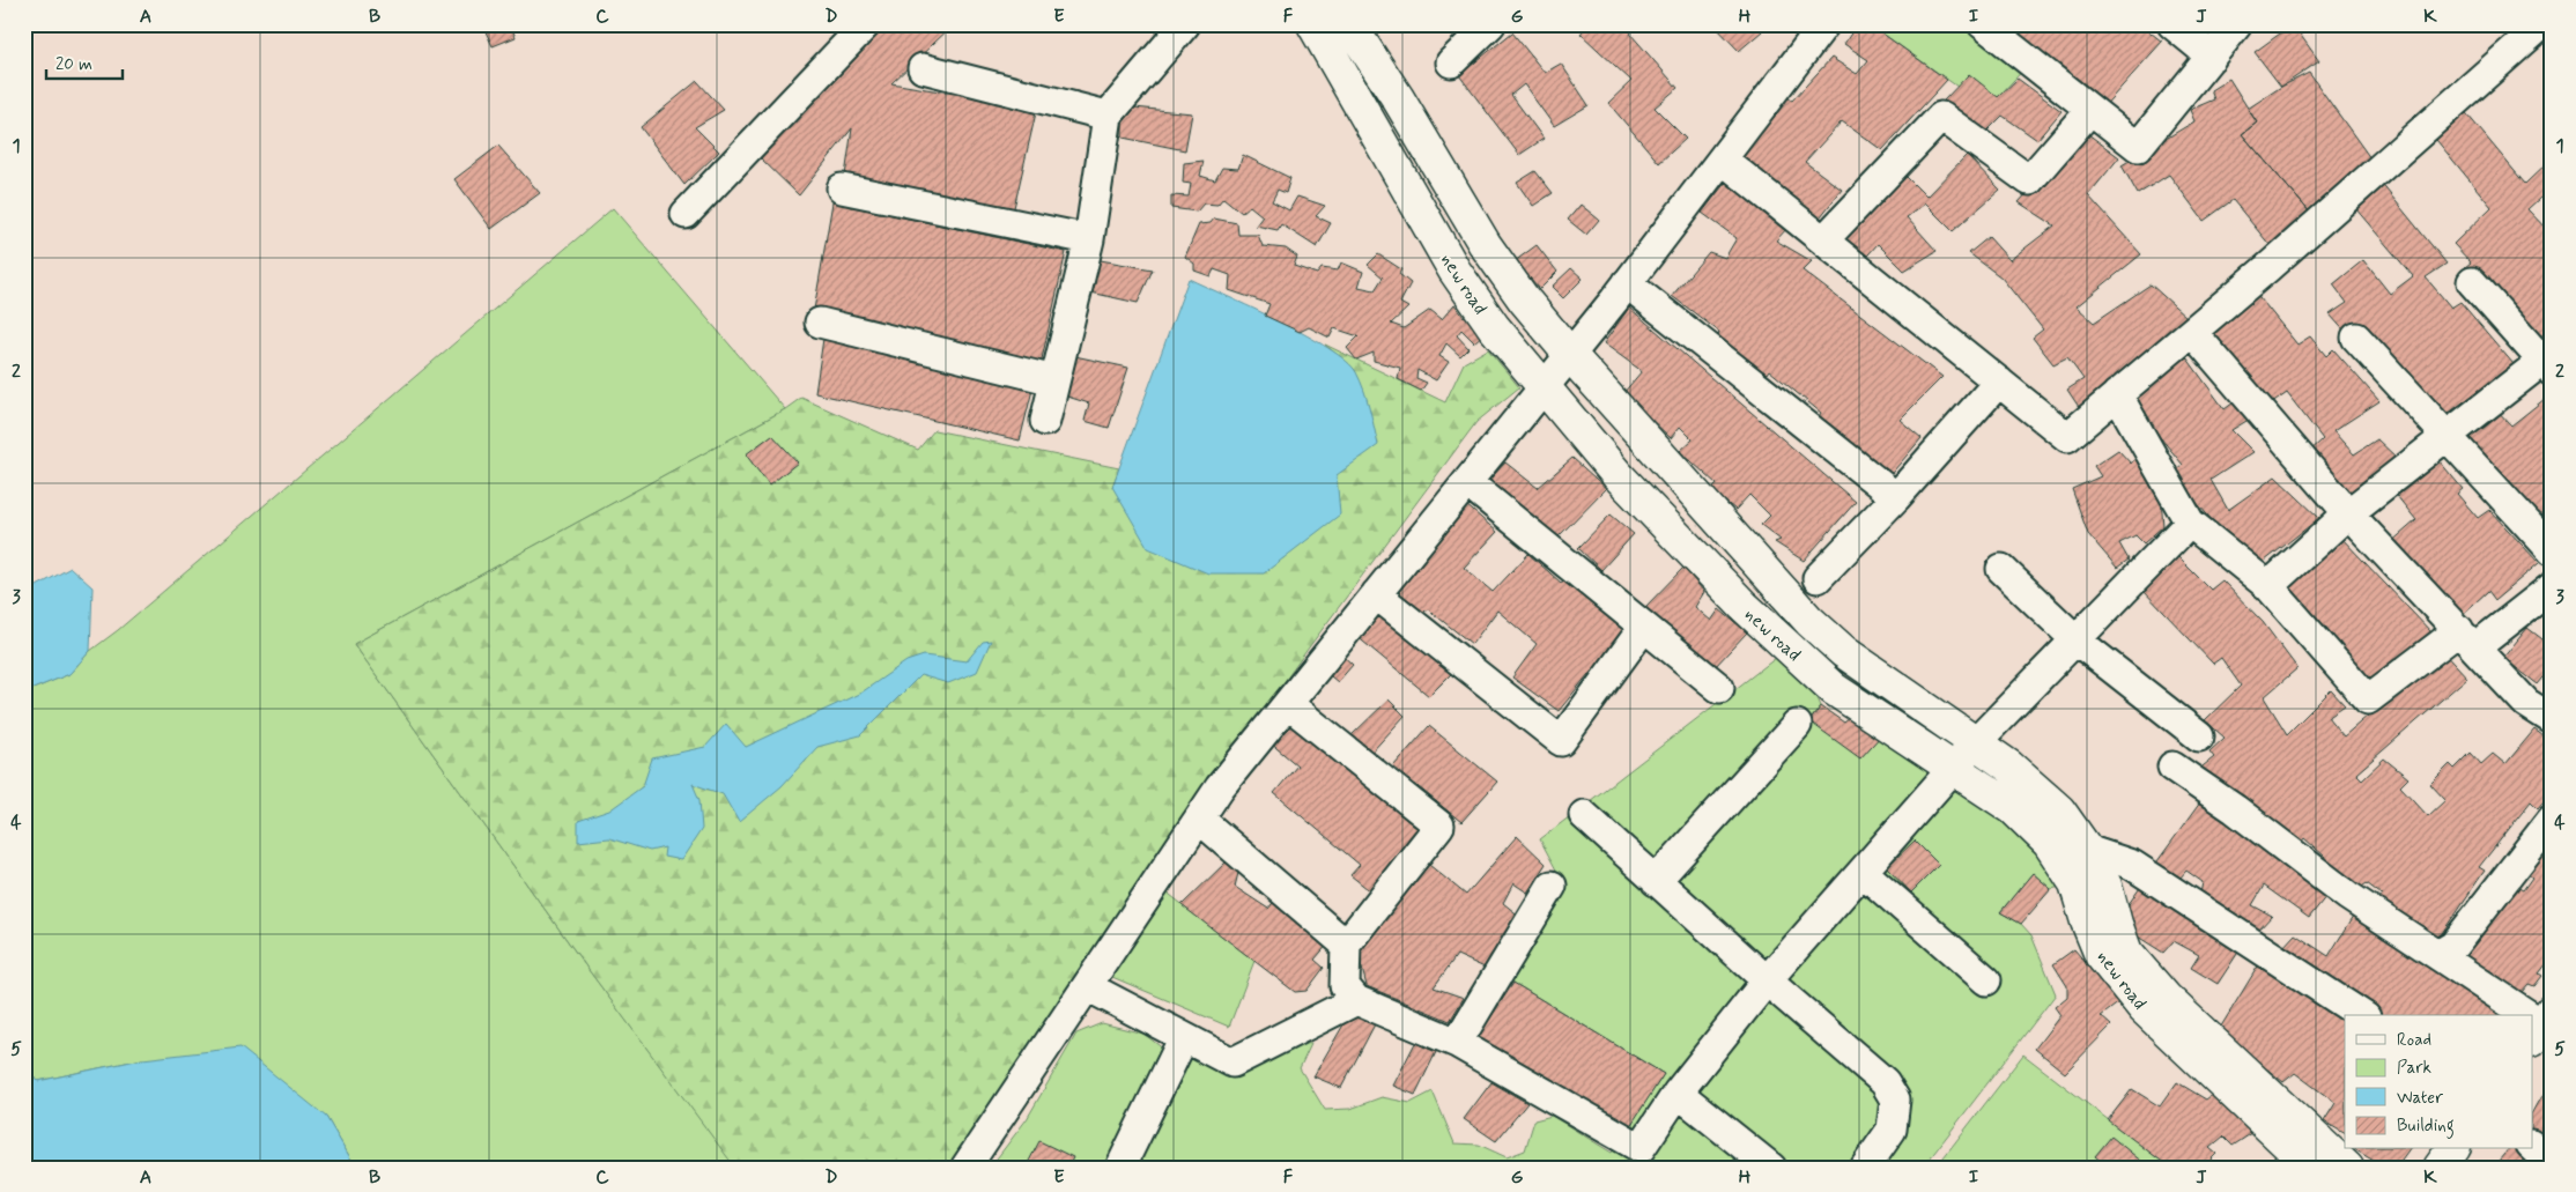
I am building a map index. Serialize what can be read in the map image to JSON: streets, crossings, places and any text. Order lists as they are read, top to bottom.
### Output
{
  "streets": {
    "main road": ["new road"]
  },
  "legend": [
    "Road",
    "Park",
    "Water",
    "Building"
  ],
  "scale_bar": "20 m",
  "grid": {
    "columns": [
      "A",
      "B",
      "C",
      "D",
      "E",
      "F",
      "G",
      "H",
      "I",
      "J",
      "K"
    ],
    "rows": [
      "1",
      "2",
      "3",
      "4",
      "5"
    ]
  }
}
